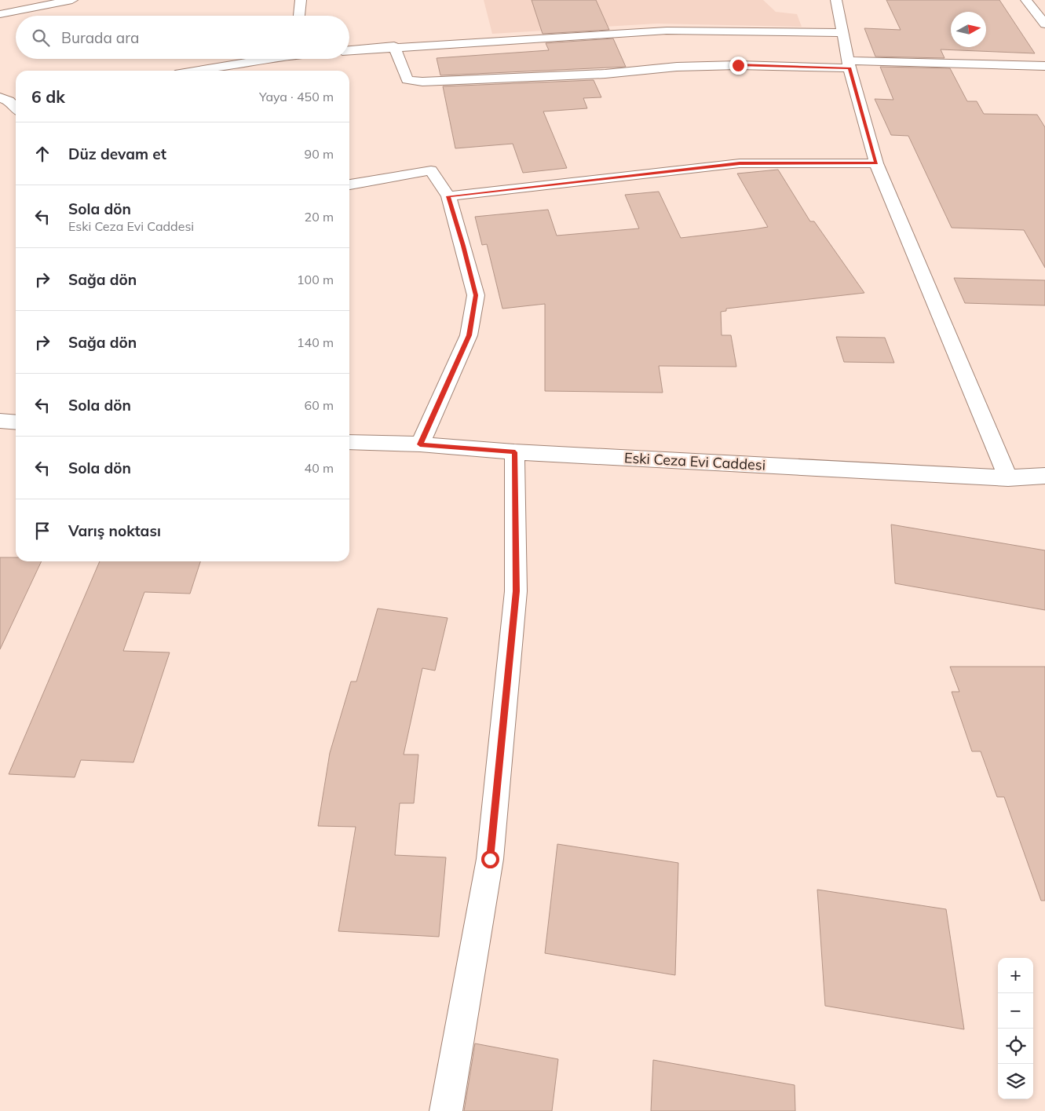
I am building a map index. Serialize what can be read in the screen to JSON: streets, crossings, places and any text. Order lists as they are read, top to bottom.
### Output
{
  "streets": {
    "street": ["Eski Ceza Evi Caddesi"]
  },
  "north": "right",
  "page": {
    "search": "Burada ara",
    "heading": ["6 dk", "Yaya · 450 m"],
    "list": [
      ["Düz devam et", "90 m"],
      ["Sola dön", "Eski Ceza Evi Caddesi", "20 m"],
      ["Sağa dön", "100 m"],
      ["Sağa dön", "140 m"],
      ["Sola dön", "60 m"],
      ["Sola dön", "40 m"],
      "Varış noktası"
    ],
    "map_buttons": ["+", "−"]
  }
}
